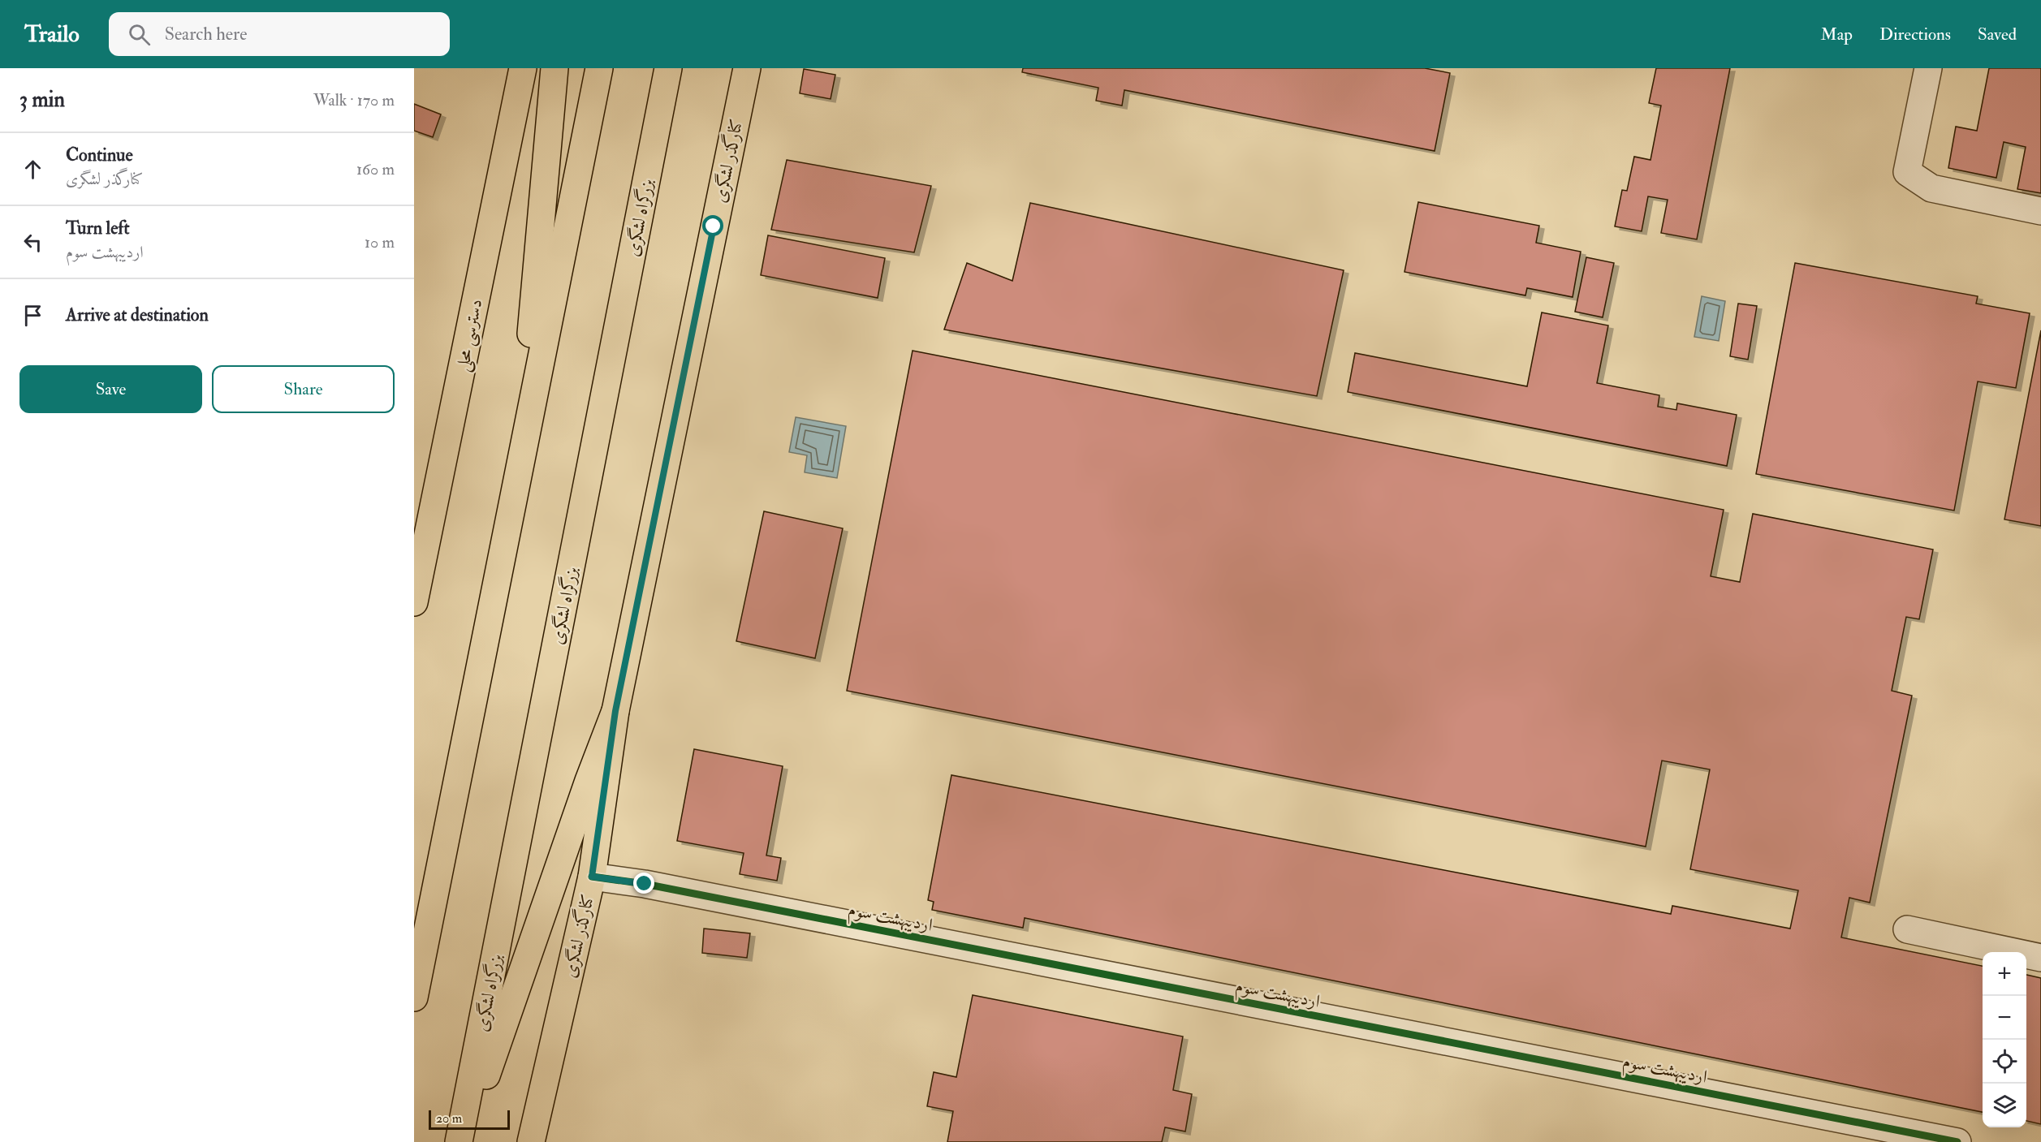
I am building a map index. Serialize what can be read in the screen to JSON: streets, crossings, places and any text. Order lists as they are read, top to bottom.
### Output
{
  "streets": {
    "main road": ["کنارگذر لشگری", "بزرگراه لشگری", "دسترسی محلی"],
    "street": ["اردیبهشت سوم"]
  },
  "crossings": [
    ["کنارگذر لشگری", "اردیبهشت سوم"]
  ],
  "scale_bar": "20 m",
  "page": {
    "header": "Trailo",
    "search": "Search here",
    "nav": ["Map", "Directions", "Saved"],
    "heading": ["3 min", "Walk · 170 m"],
    "list": [
      ["Continue", "کنارگذر لشگری", "160 m"],
      ["Turn left", "اردیبهشت سوم", "10 m"],
      "Arrive at destination"
    ],
    "buttons": ["Save", "Share"],
    "map_buttons": ["+", "−"],
    "scale": "20 m"
  }
}
